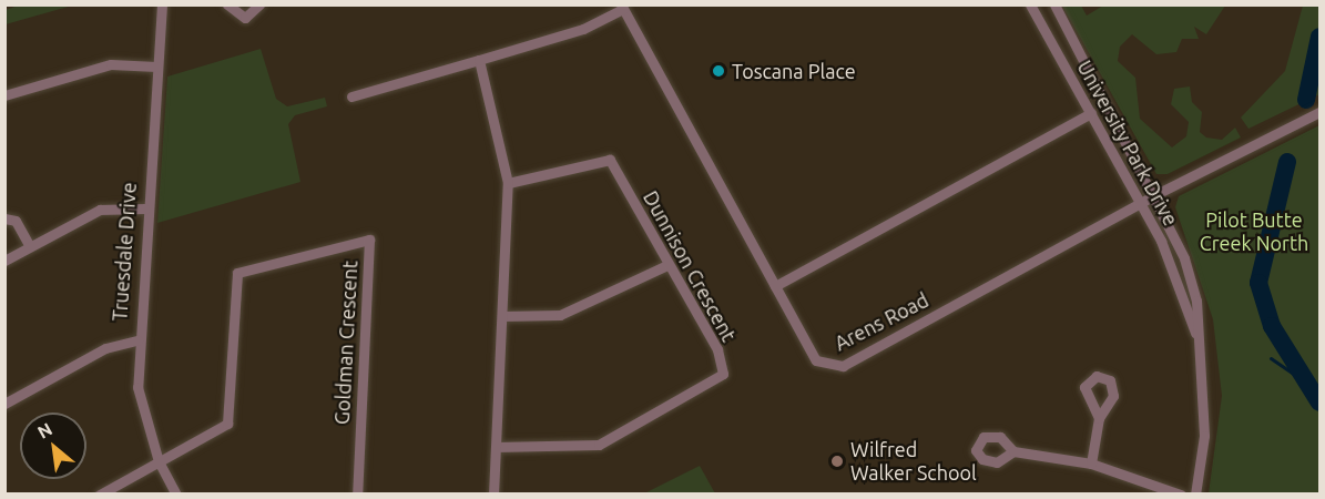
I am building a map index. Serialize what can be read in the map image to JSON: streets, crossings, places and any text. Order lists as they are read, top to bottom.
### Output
{
  "streets": {
    "street": [
      "University Park Drive",
      "Truesdale Drive",
      "Dunnison Crescent",
      "Arens Road",
      "Goldman Crescent"
    ]
  },
  "crossings": [
    ["University Park Drive", "Arens Road"],
    ["Truesdale Drive", "Goldman Crescent"]
  ],
  "parks": ["Pilot Butte Creek North"],
  "places": ["Toscana Place", "Wilfred Walker School"],
  "north": "top left"
}
